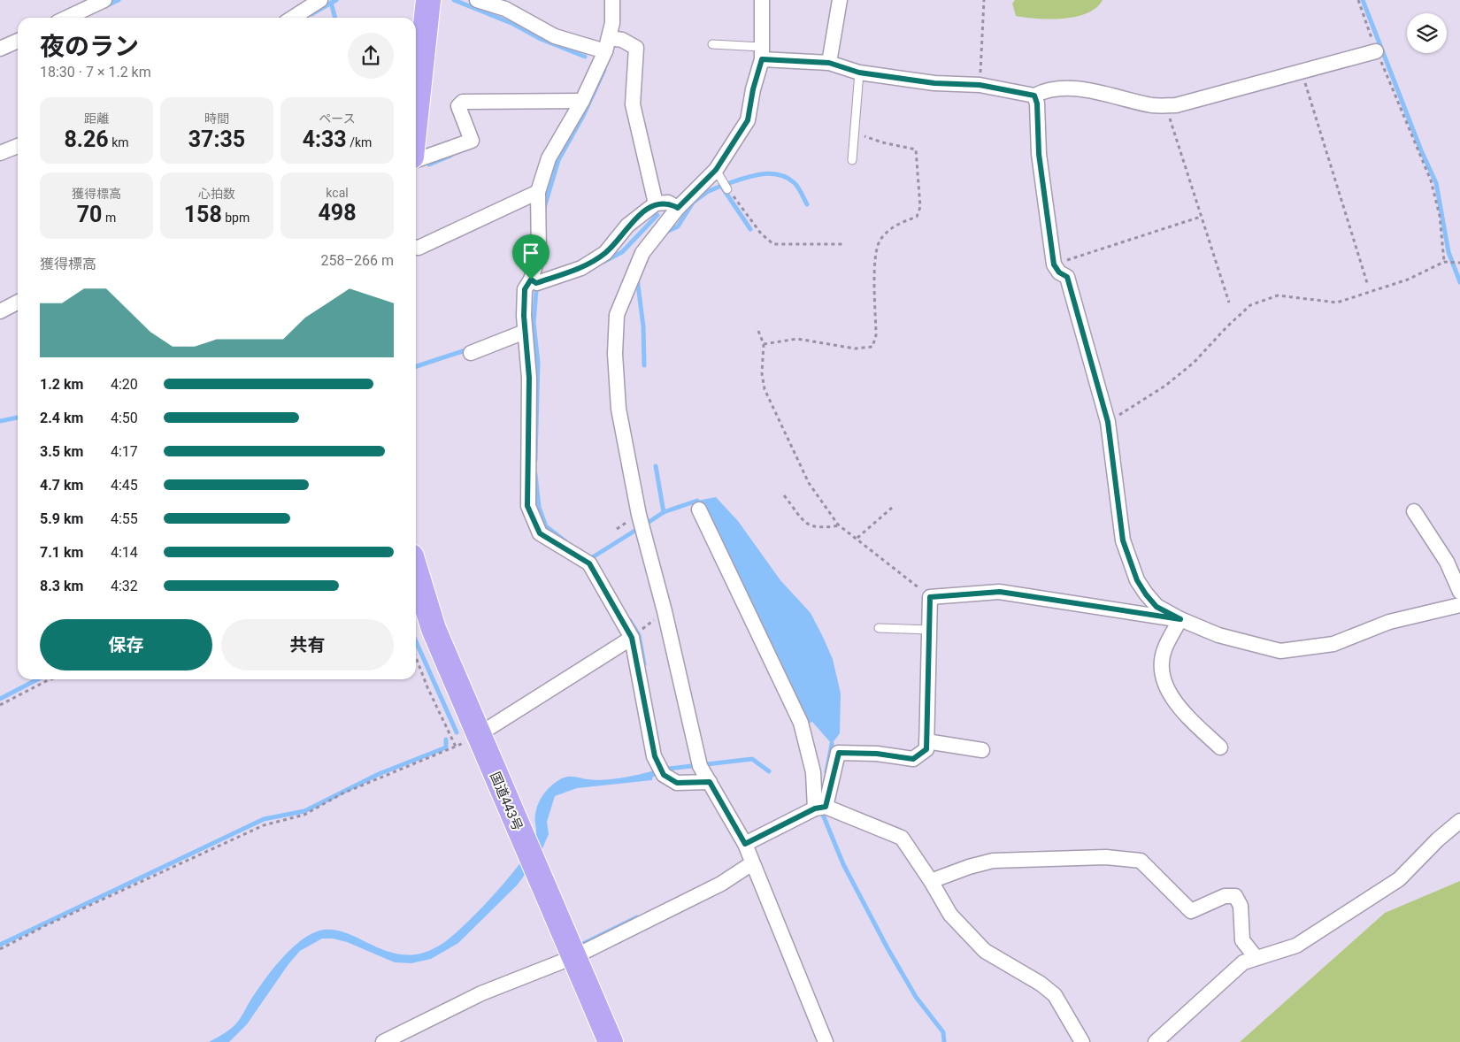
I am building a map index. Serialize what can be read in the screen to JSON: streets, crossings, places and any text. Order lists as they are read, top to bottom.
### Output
{
  "streets": {
    "highway": ["国道443号"]
  },
  "page": {
    "heading": ["夜のラン", "18:30 · 7 × 1.2 km"],
    "stats": [
      ["距離", "8.26 km"],
      ["時間", "37:35"],
      ["ペース", "4:33 /km"],
      ["獲得標高", "70 m"],
      ["心拍数", "158 bpm"],
      ["kcal", "498"]
    ],
    "chart": ["獲得標高", "258–266 m"],
    "list": [
      {
        "name": "1.2 km",
        "note": "4:20"
      },
      {
        "name": "2.4 km",
        "note": "4:50"
      },
      {
        "name": "3.5 km",
        "note": "4:17"
      },
      {
        "name": "4.7 km",
        "note": "4:45"
      },
      {
        "name": "5.9 km",
        "note": "4:55"
      },
      {
        "name": "7.1 km",
        "note": "4:14"
      },
      {
        "name": "8.3 km",
        "note": "4:32"
      }
    ],
    "buttons": ["保存", "共有"]
  }
}
